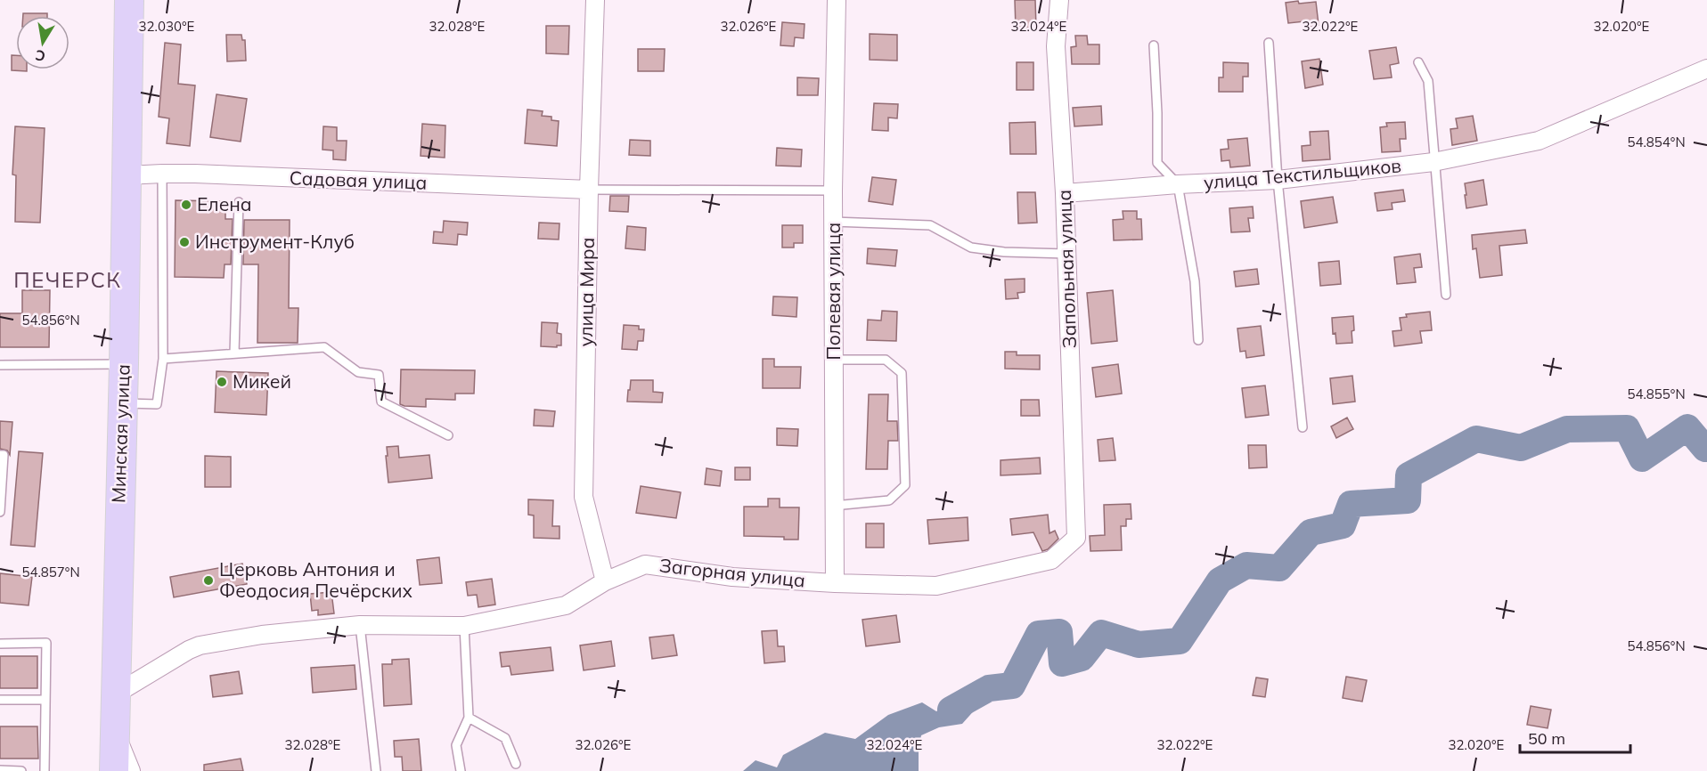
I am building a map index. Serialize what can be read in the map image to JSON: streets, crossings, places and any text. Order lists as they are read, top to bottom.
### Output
{
  "streets": {
    "main road": ["Минская улица"],
    "street": [
      "улица Текстильщиков",
      "Садовая улица",
      "Запольная улица",
      "Полевая улица",
      "улица Мира",
      "Загорная улица"
    ]
  },
  "crossings": [
    ["улица Текстильщиков", "Запольная улица"],
    ["Садовая улица", "улица Мира"],
    ["Садовая улица", "Минская улица"],
    ["Запольная улица", "Загорная улица"],
    ["Полевая улица", "Загорная улица"],
    ["улица Мира", "Загорная улица"],
    ["Минская улица", "Загорная улица"]
  ],
  "districts": ["ПЕЧЕРСК"],
  "places": [
    "Елена",
    "Инструмент-Клуб",
    "Микей",
    "Церковь Антония и Феодосия Печёрских"
  ],
  "scale_bar": "50 m",
  "north": "bottom",
  "coordinates": [
    "32.030°E",
    "32.028°E",
    "32.026°E",
    "32.024°E",
    "32.022°E",
    "32.020°E",
    "54.854°N",
    "54.856°N",
    "54.855°N",
    "54.857°N"
  ]
}
